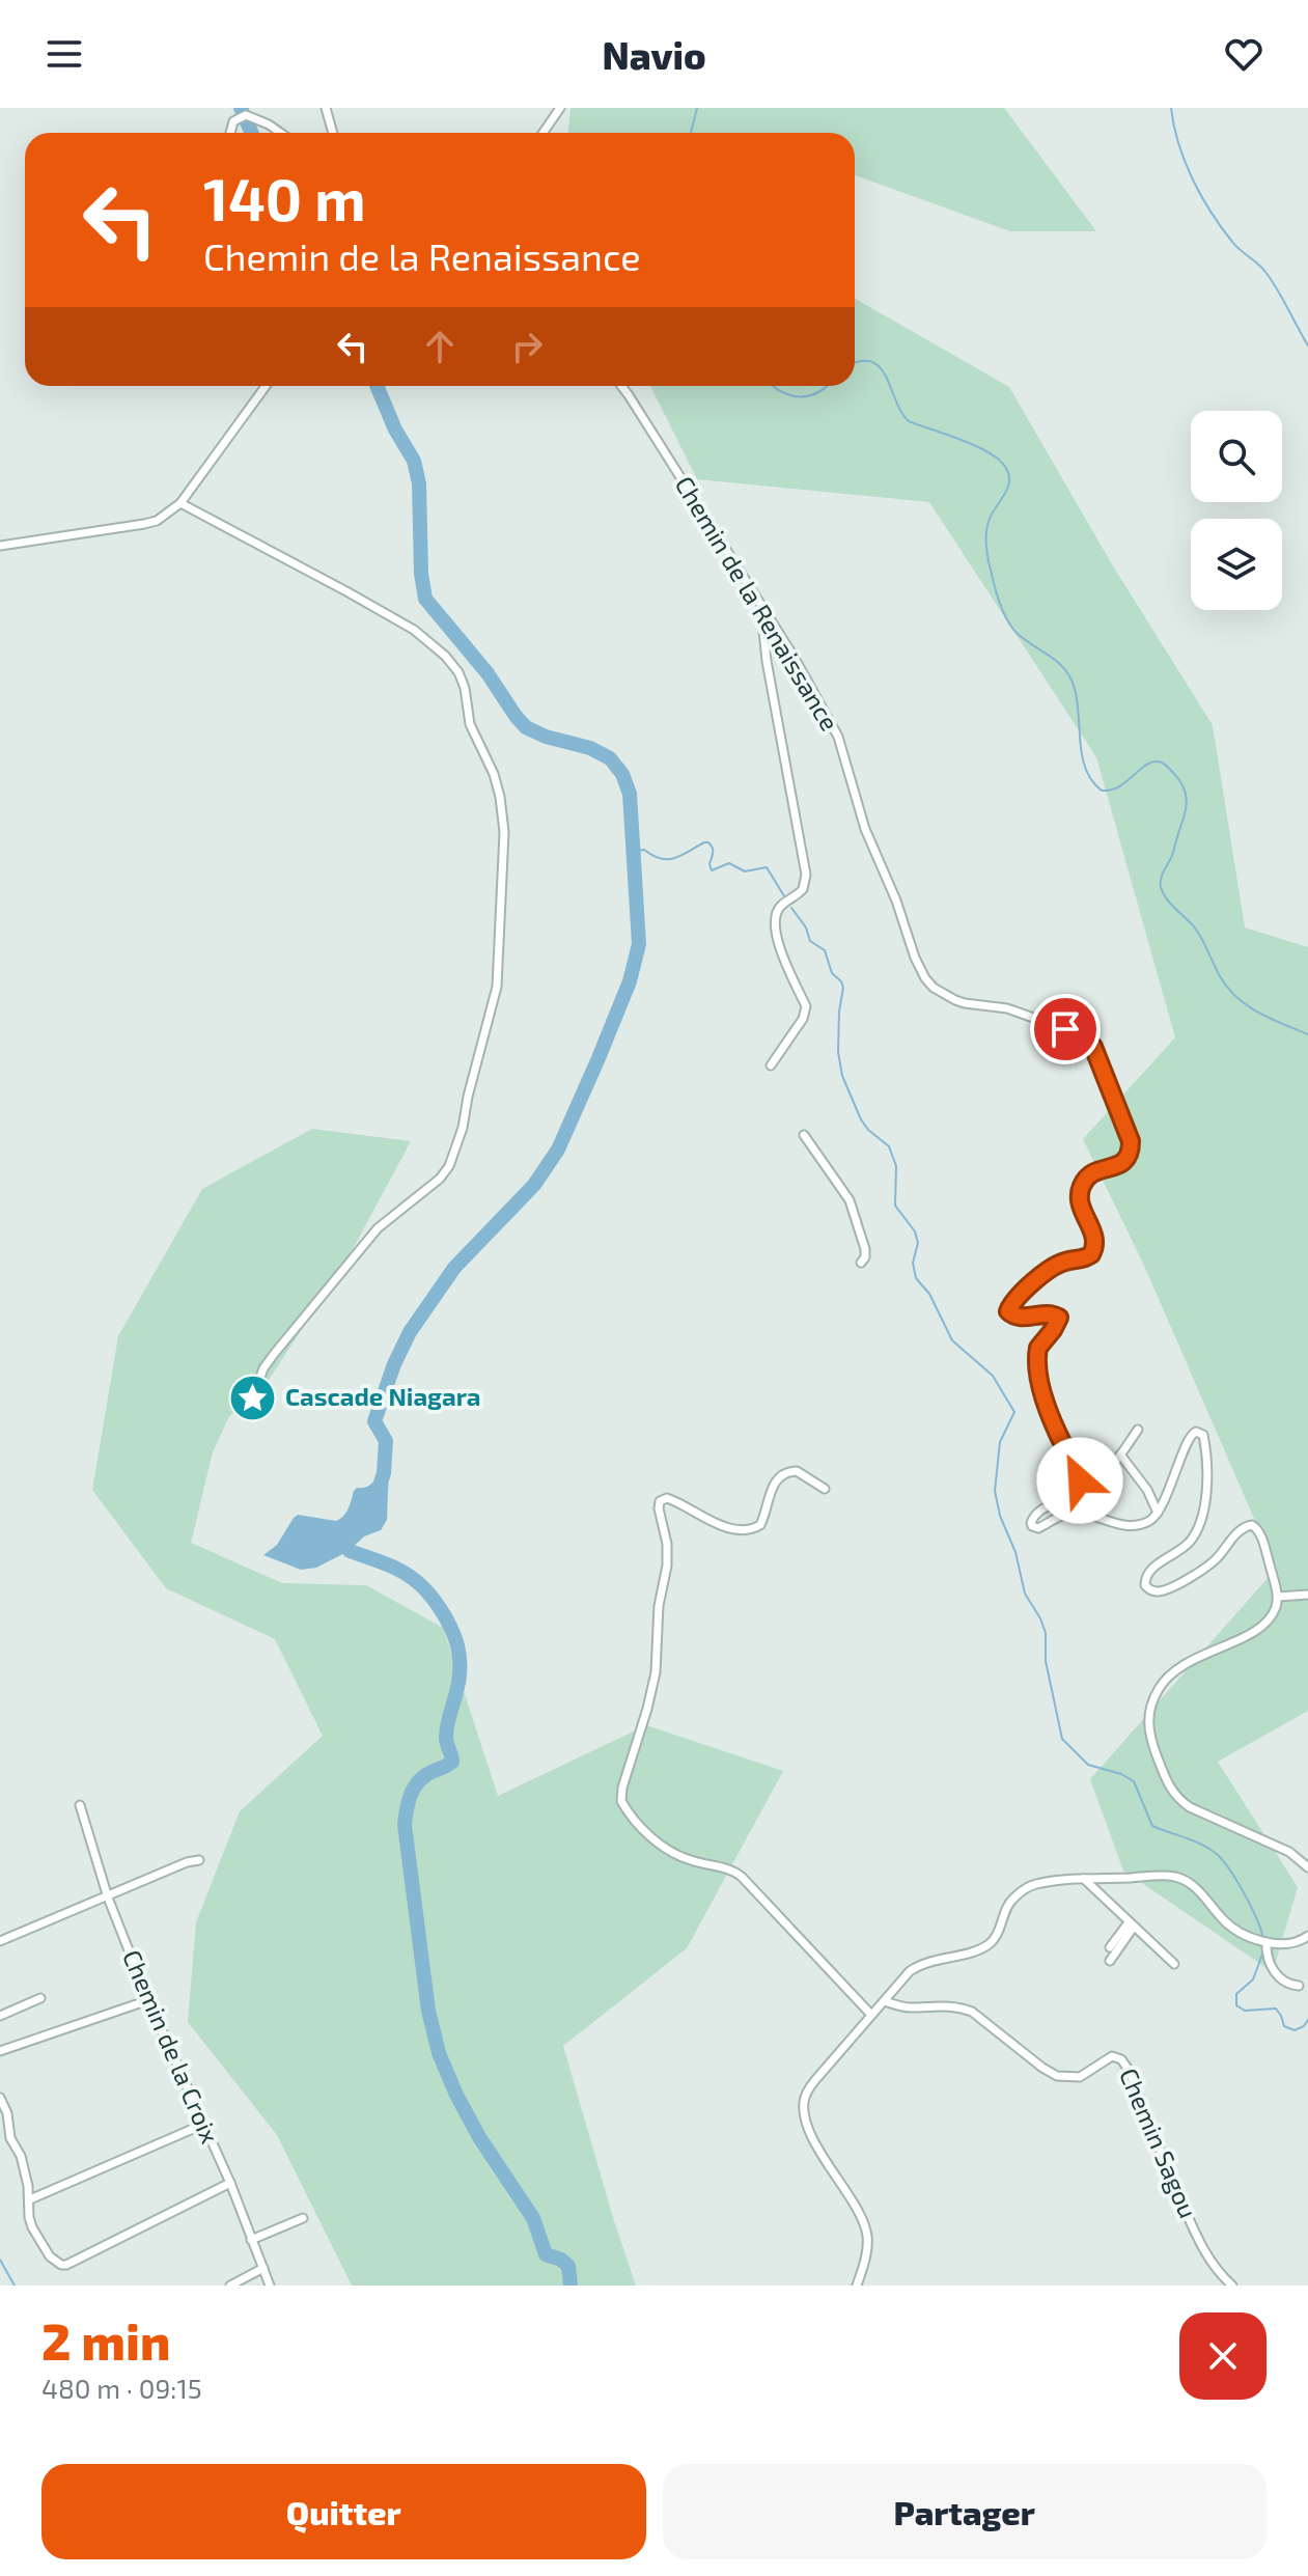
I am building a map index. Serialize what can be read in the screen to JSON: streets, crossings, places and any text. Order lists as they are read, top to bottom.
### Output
{
  "streets": {
    "street": ["Chemin de la Renaissance", "Chemin de la Croix", "Chemin Sagou"]
  },
  "places": {
    "place": ["Cascade Niagara"]
  },
  "page": {
    "header": "Navio",
    "turn": ["140 m", "Chemin de la Renaissance"],
    "heading": ["2 min", "480 m · 09:15"],
    "buttons": ["Quitter", "Partager"]
  }
}
